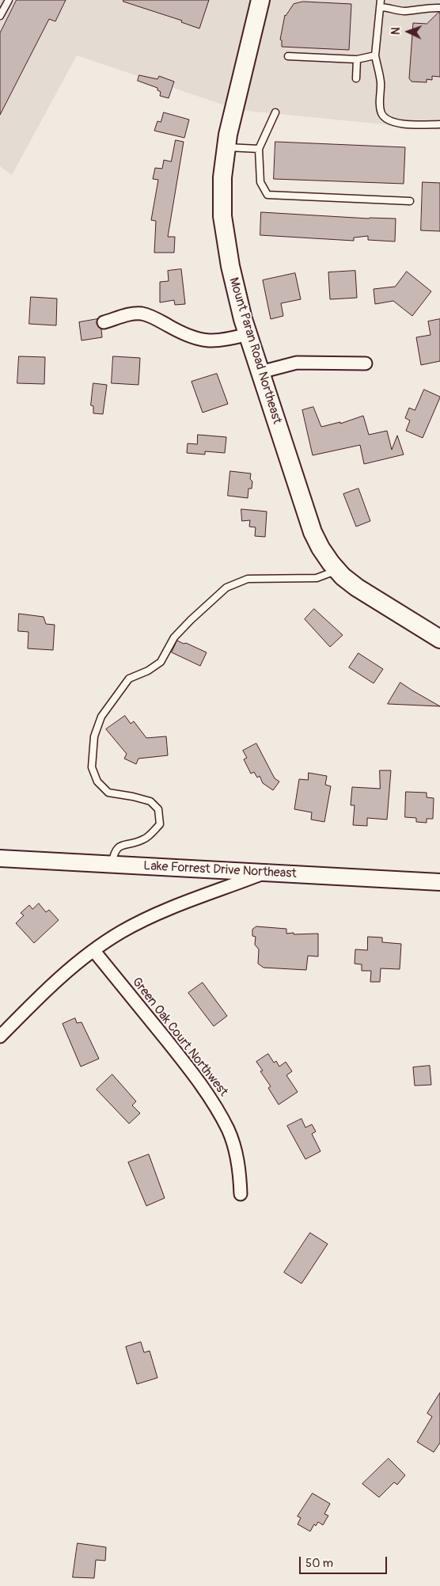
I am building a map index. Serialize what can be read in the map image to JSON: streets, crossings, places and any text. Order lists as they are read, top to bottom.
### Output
{
  "streets": {
    "main road": ["Mount Paran Road Northeast"],
    "street": ["Lake Forrest Drive Northeast", "Green Oak Court Northwest"]
  },
  "scale_bar": "50 m",
  "north": "left"
}
